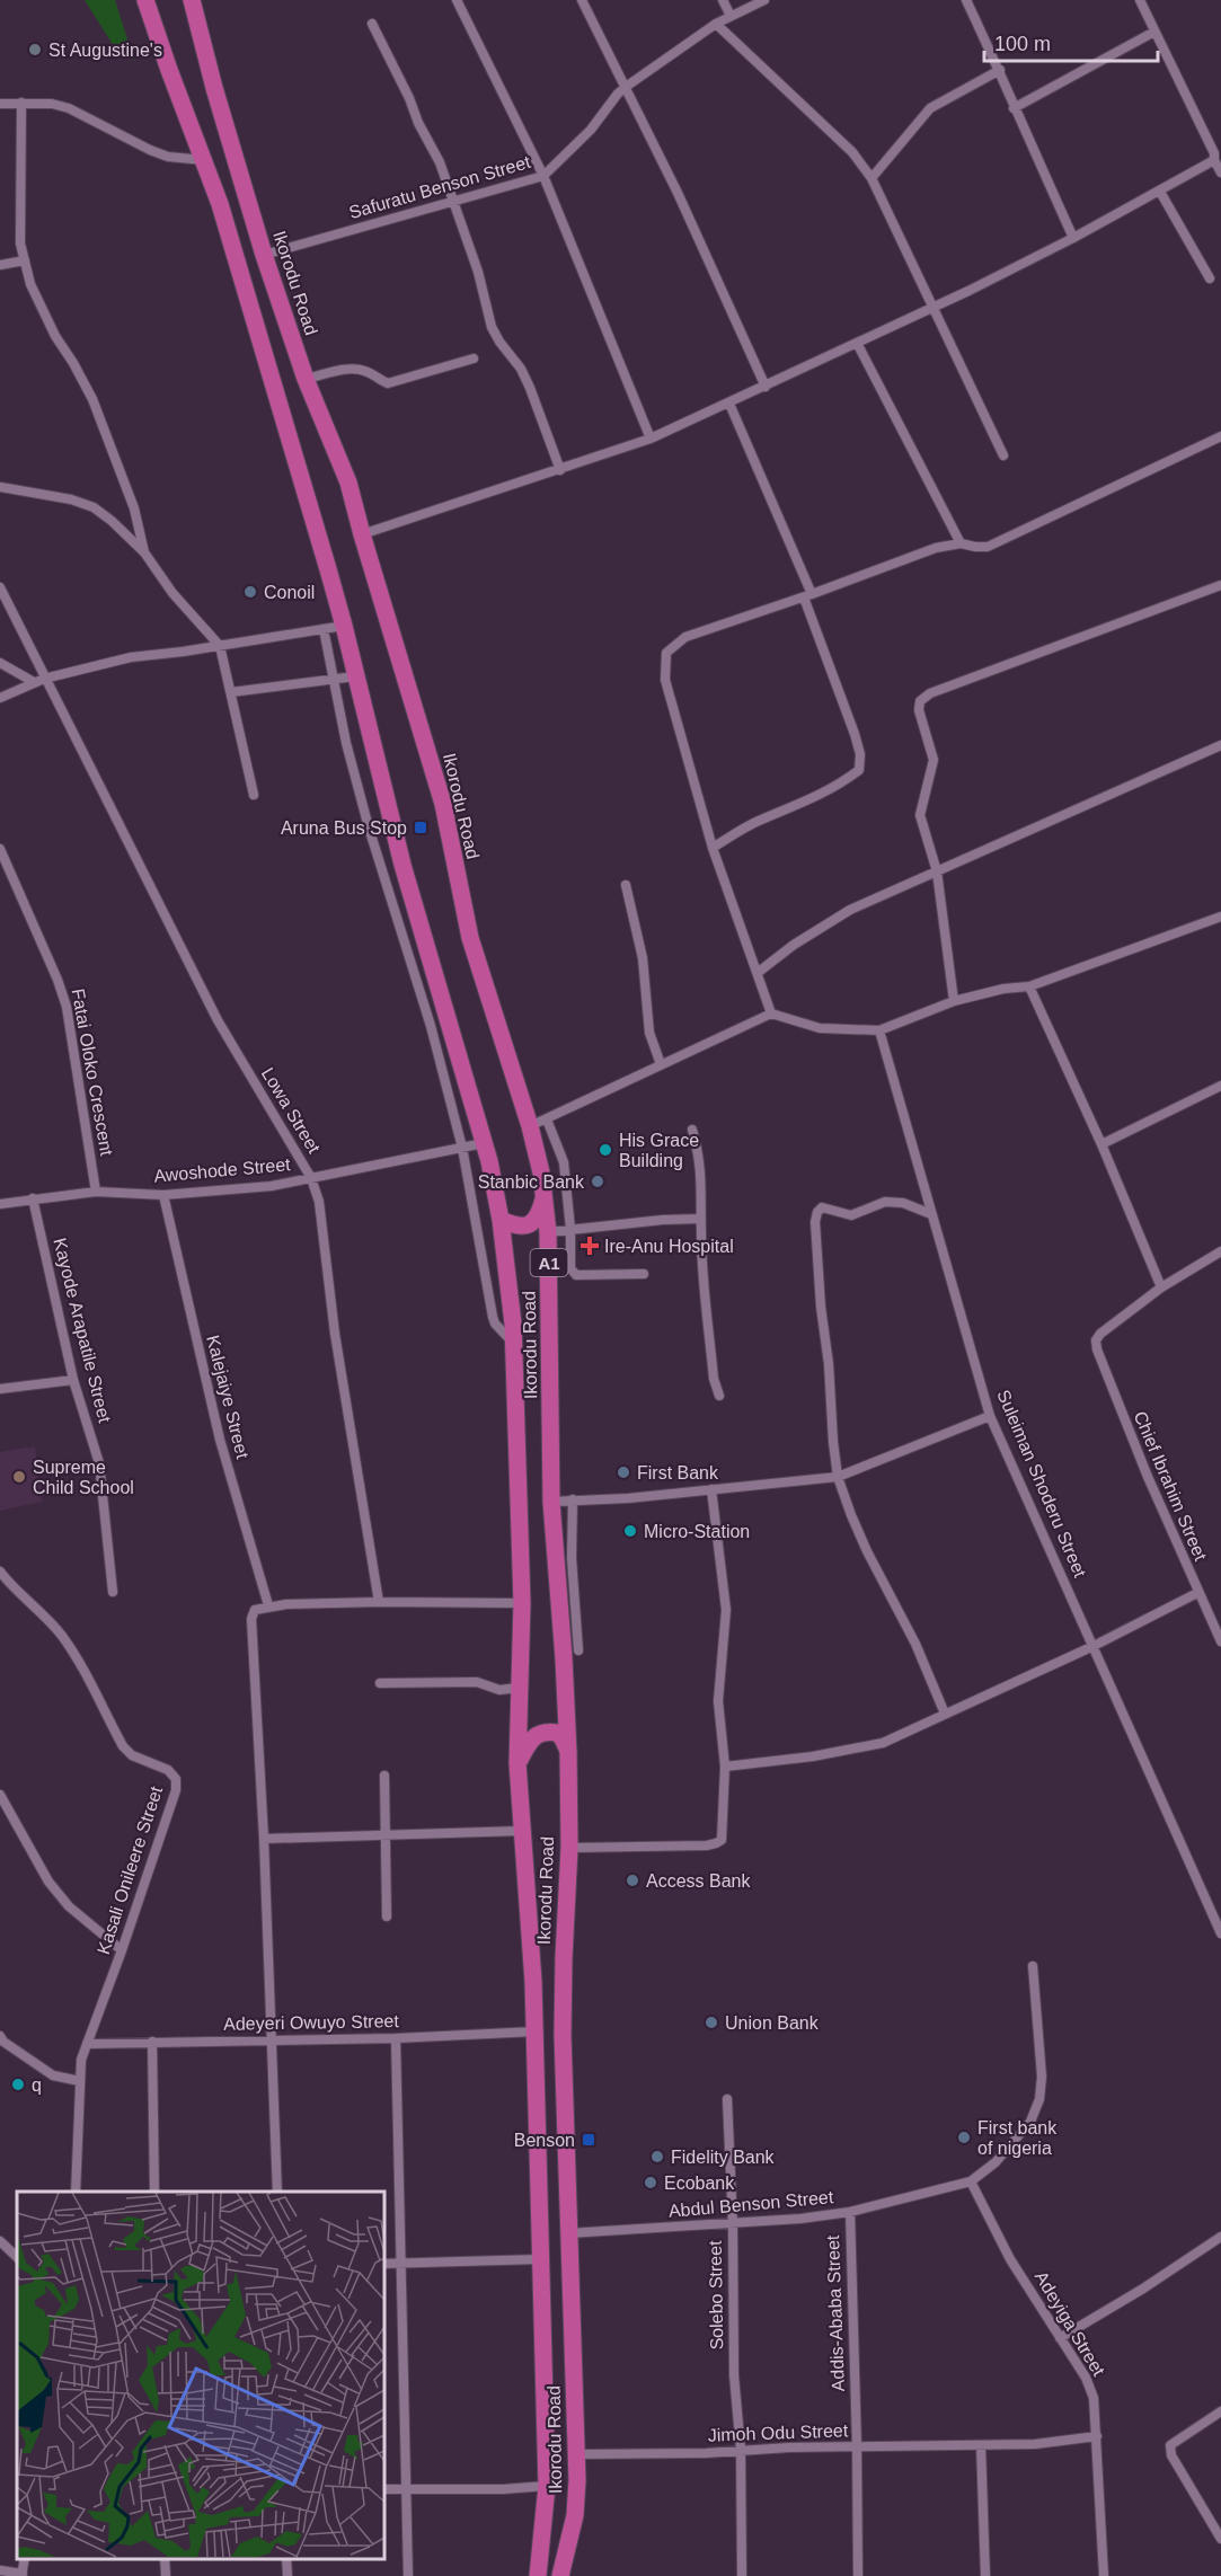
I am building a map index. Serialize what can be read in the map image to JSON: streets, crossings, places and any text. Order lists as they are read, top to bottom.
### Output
{
  "streets": {
    "highway": ["Ikorodu Road", "A1"],
    "street": [
      "Safuratu Benson Street",
      "Fatai Oloko Crescent",
      "Lowa Street",
      "Awoshode Street",
      "Kayode Arapatile Street",
      "Kalejaiye Street",
      "Suleiman Shoderu Street",
      "Chief Ibrahim Street",
      "Kasali Onileere Street",
      "Adeyeri Owuyo Street",
      "Abdul Benson Street",
      "Solebo Street",
      "Addis-Ababa Street",
      "Adeyiga Street",
      "Jimoh Odu Street"
    ]
  },
  "crossings": [
    ["Safuratu Benson Street", "Ikorodu Road"],
    ["Ikorodu Road", "Awoshode Street"],
    ["Ikorodu Road", "Adeyeri Owuyo Street"],
    ["Ikorodu Road", "Abdul Benson Street"],
    ["Ikorodu Road", "Jimoh Odu Street"],
    ["Fatai Oloko Crescent", "Awoshode Street"],
    ["Lowa Street", "Awoshode Street"],
    ["Awoshode Street", "Kayode Arapatile Street"],
    ["Awoshode Street", "Kalejaiye Street"],
    ["Kasali Onileere Street", "Adeyeri Owuyo Street"],
    ["Abdul Benson Street", "Solebo Street"],
    ["Abdul Benson Street", "Addis-Ababa Street"],
    ["Abdul Benson Street", "Adeyiga Street"],
    ["Solebo Street", "Jimoh Odu Street"],
    ["Addis-Ababa Street", "Jimoh Odu Street"],
    ["Adeyiga Street", "Jimoh Odu Street"]
  ],
  "places": {
    "other": [
      "St Augustine's",
      "Conoil",
      "His Grace Building",
      "Stanbic Bank",
      "First Bank",
      "Supreme Child School",
      "Micro-Station",
      "Access Bank",
      "Union Bank",
      "q",
      "First bank of nigeria",
      "Fidelity Bank",
      "Ecobank"
    ],
    "transit": ["Aruna Bus Stop", "Benson"],
    "health": ["Ire-Anu Hospital"]
  },
  "scale_bar": "100 m"
}
